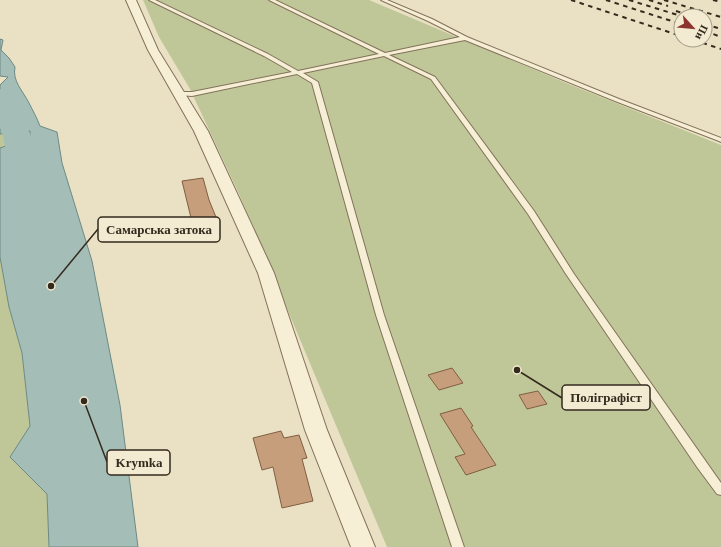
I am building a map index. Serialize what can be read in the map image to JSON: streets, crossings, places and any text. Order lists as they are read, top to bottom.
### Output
{
  "places": ["Самарська затока", "Поліграфіст", "Krymka"],
  "north": "bottom right"
}
